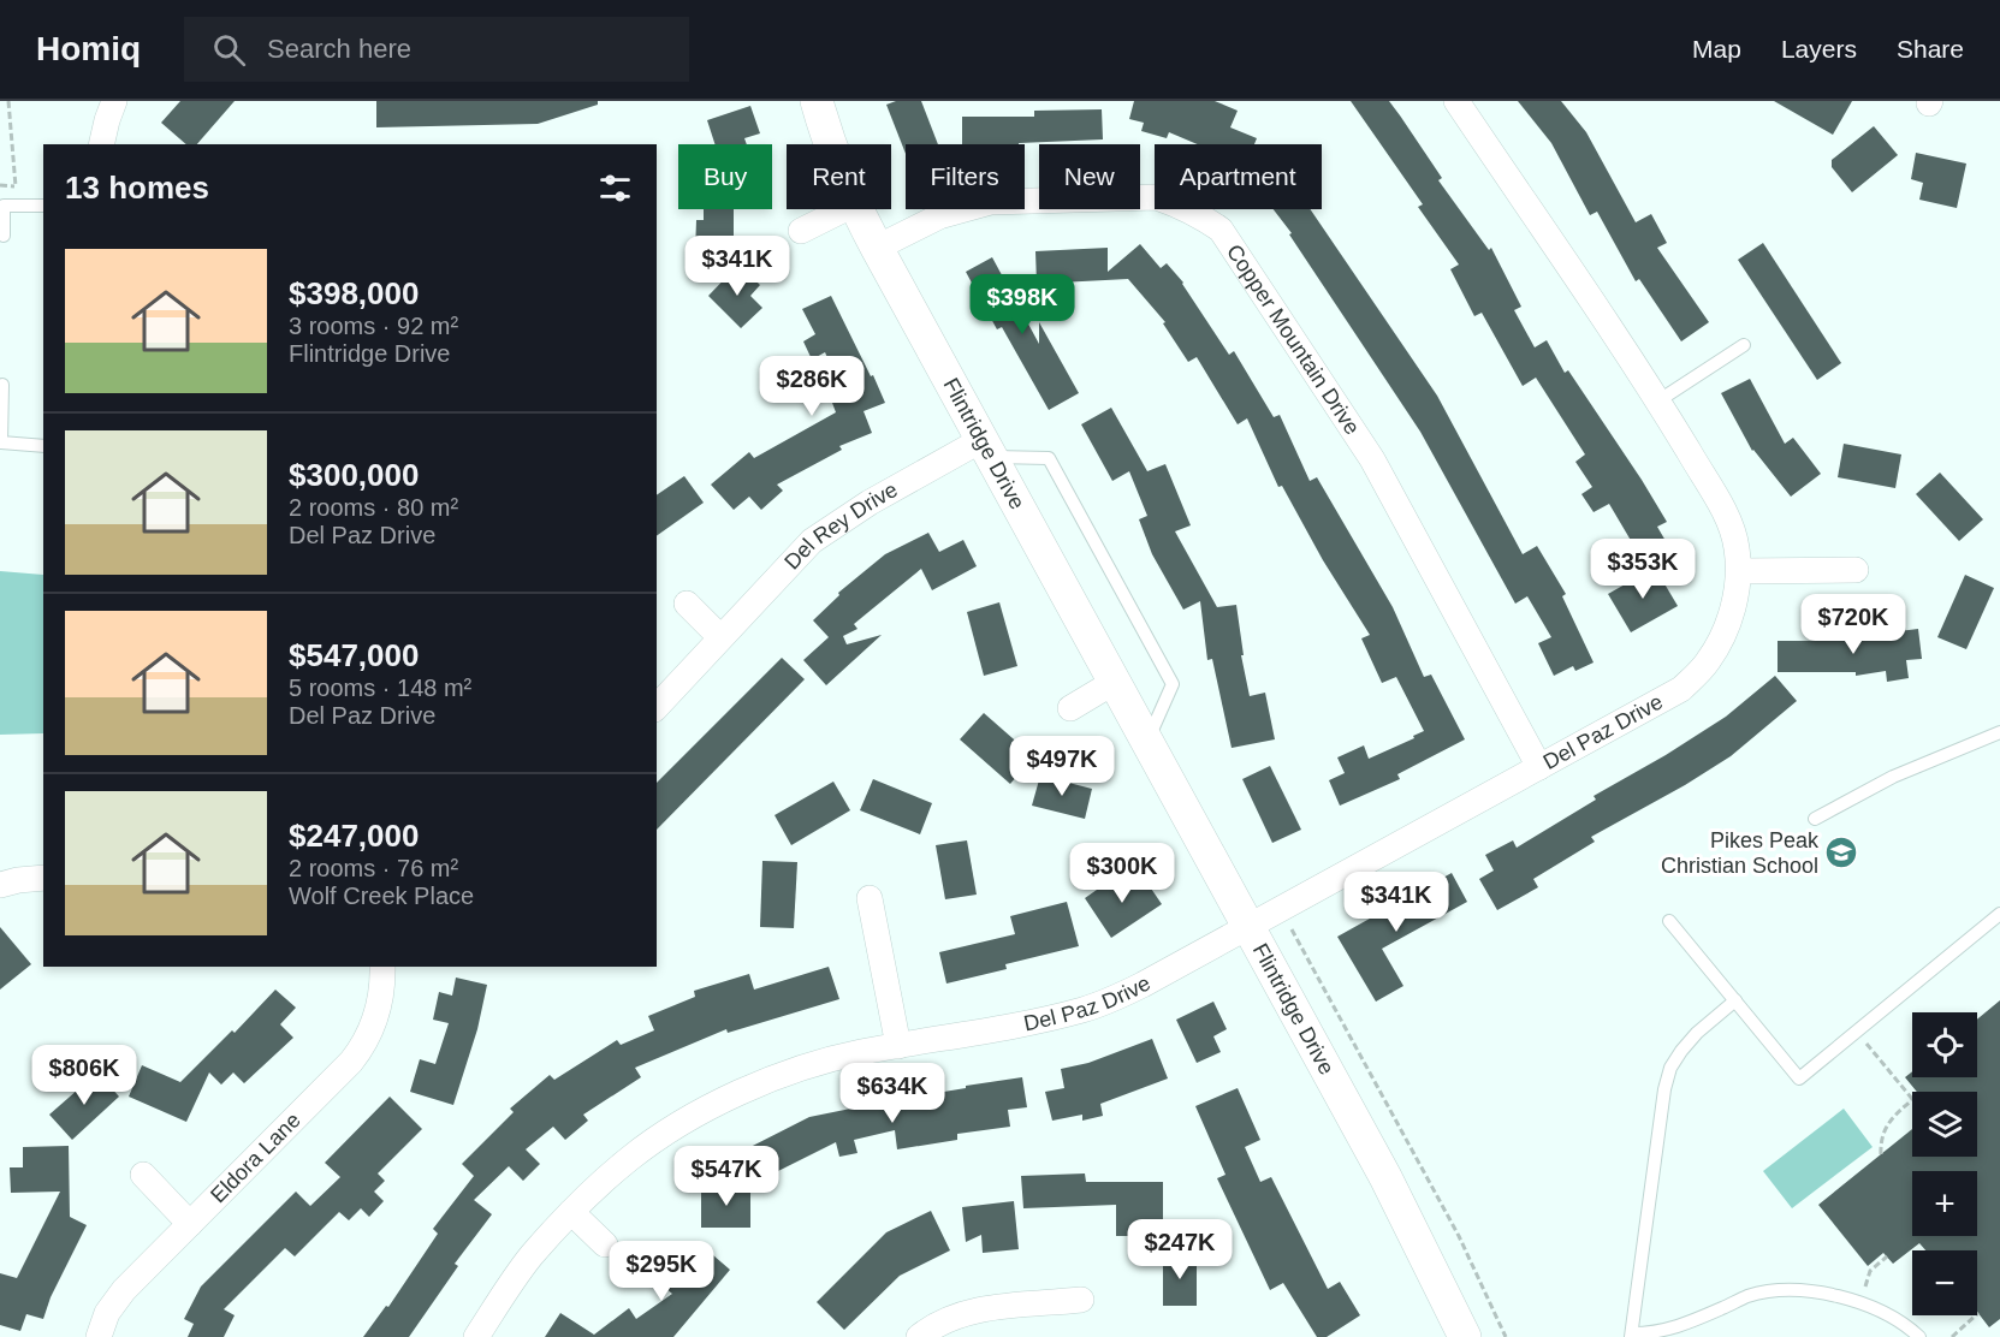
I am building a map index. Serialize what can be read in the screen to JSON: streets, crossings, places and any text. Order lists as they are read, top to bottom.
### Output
{
  "streets": {
    "street": [
      "Copper Mountain Drive",
      "Flintridge Drive",
      "Del Rey Drive",
      "Del Paz Drive",
      "Eldora Lane"
    ]
  },
  "crossings": [
    ["Copper Mountain Drive", "Flintridge Drive"],
    ["Copper Mountain Drive", "Del Paz Drive"],
    ["Flintridge Drive", "Del Rey Drive"],
    ["Flintridge Drive", "Del Paz Drive"]
  ],
  "places": {
    "school or university": ["Pikes Peak Christian School"]
  },
  "page": {
    "header": "Homiq",
    "search": "Search here",
    "nav": ["Map", "Layers", "Share"],
    "chip": [
      "Buy",
      "Rent",
      "Filters",
      "New",
      "Apartment"
    ],
    "heading": "13 homes",
    "list": [
      {
        "name": "$398,000",
        "note": "3 rooms · 92 m² · Flintridge Drive"
      },
      {
        "name": "$300,000",
        "note": "2 rooms · 80 m² · Del Paz Drive"
      },
      {
        "name": "$547,000",
        "note": "5 rooms · 148 m² · Del Paz Drive"
      },
      {
        "name": "$247,000",
        "note": "2 rooms · 76 m² · Wolf Creek Place"
      }
    ],
    "price": [
      "$341K",
      "$398K",
      "$286K",
      "$353K",
      "$720K",
      "$497K",
      "$300K",
      "$341K",
      "$806K",
      "$634K",
      "$547K",
      "$247K",
      "$295K"
    ],
    "map_buttons": ["+", "−"]
  }
}
